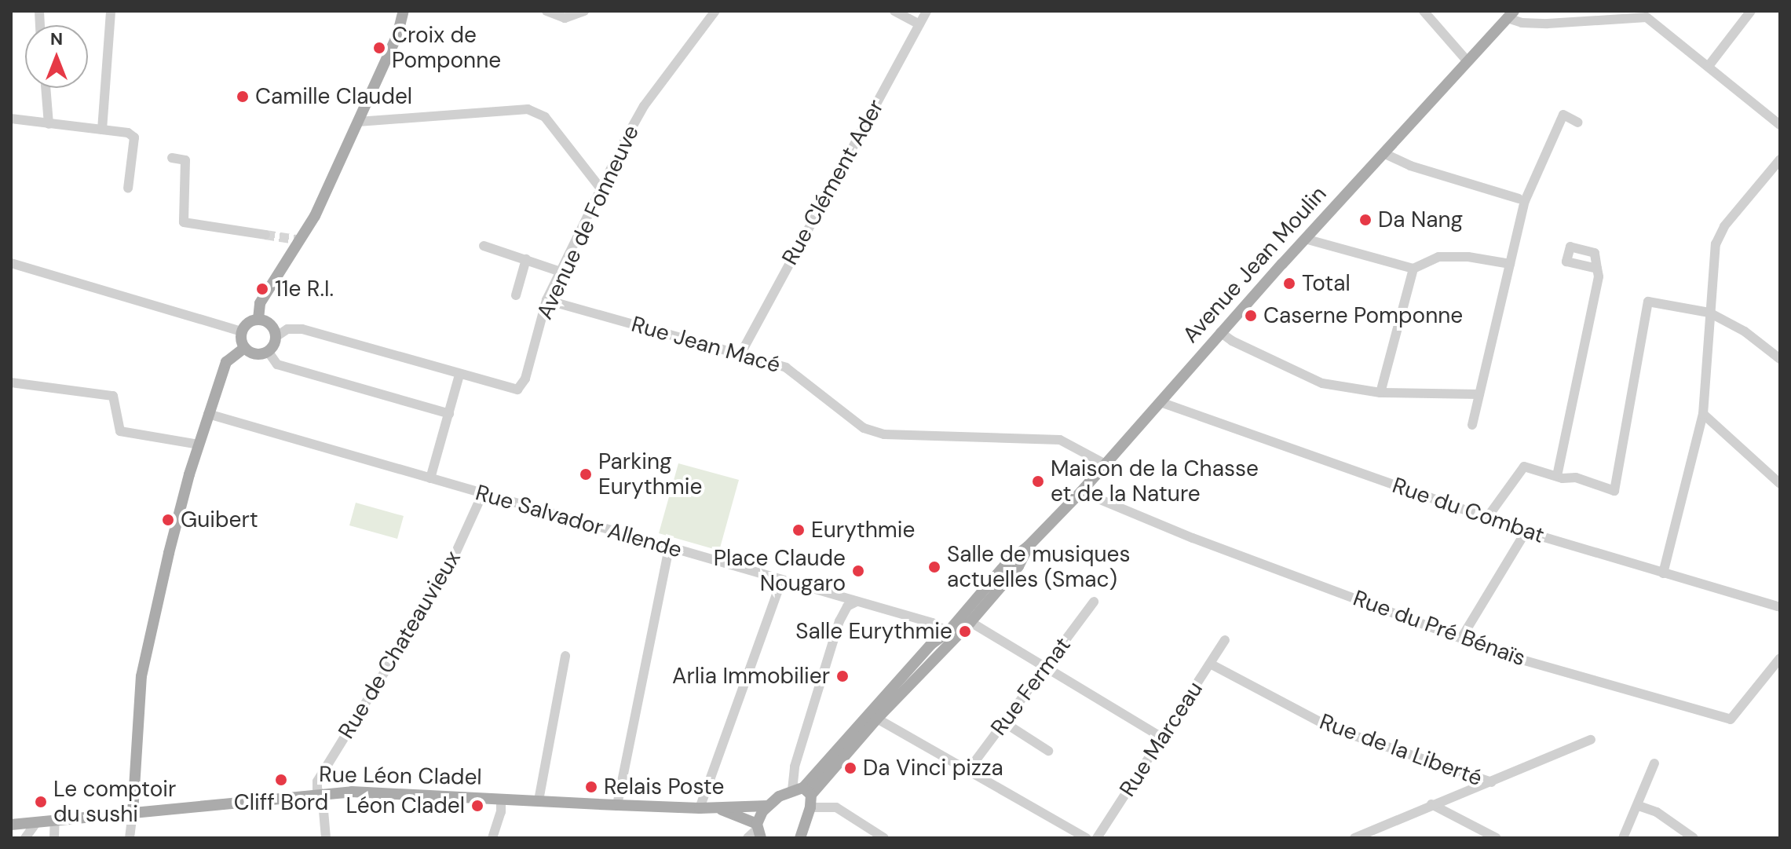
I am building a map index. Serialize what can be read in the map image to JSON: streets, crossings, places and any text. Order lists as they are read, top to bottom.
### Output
{
  "streets": {
    "main road": ["Avenue Jean Moulin", "Rue Léon Cladel"],
    "street": [
      "Rue Clément Ader",
      "Avenue de Fonneuve",
      "Rue Jean Macé",
      "Rue du Combat",
      "Rue Salvador Allende",
      "Rue du Pré Bénaïs",
      "Rue de Chateauvieux",
      "Rue Fermat",
      "Rue Marceau",
      "Rue de la Liberté"
    ]
  },
  "crossings": [
    ["Rue Clément Ader", "Rue Jean Macé"],
    ["Avenue de Fonneuve", "Rue Jean Macé"],
    ["Avenue Jean Moulin", "Rue Jean Macé"],
    ["Avenue Jean Moulin", "Rue du Combat"],
    ["Avenue Jean Moulin", "Rue du Pré Bénaïs"],
    ["Rue Salvador Allende", "Rue de Chateauvieux"],
    ["Rue de Chateauvieux", "Rue Léon Cladel"],
    ["Rue Marceau", "Rue de la Liberté"]
  ],
  "places": [
    "Croix de Pomponne",
    "Camille Claudel",
    "Da Nang",
    "Total",
    "11e R.I.",
    "Caserne Pomponne",
    "Parking Eurythmie",
    "Maison de la Chasse et de la Nature",
    "Guibert",
    "Eurythmie",
    "Salle de musiques actuelles (Smac)",
    "Place Claude Nougaro",
    "Salle Eurythmie",
    "Arlia Immobilier",
    "Da Vinci pizza",
    "Cliff Bord",
    "Relais Poste",
    "Le comptoir du sushi",
    "Léon Cladel"
  ],
  "north": "top"
}
